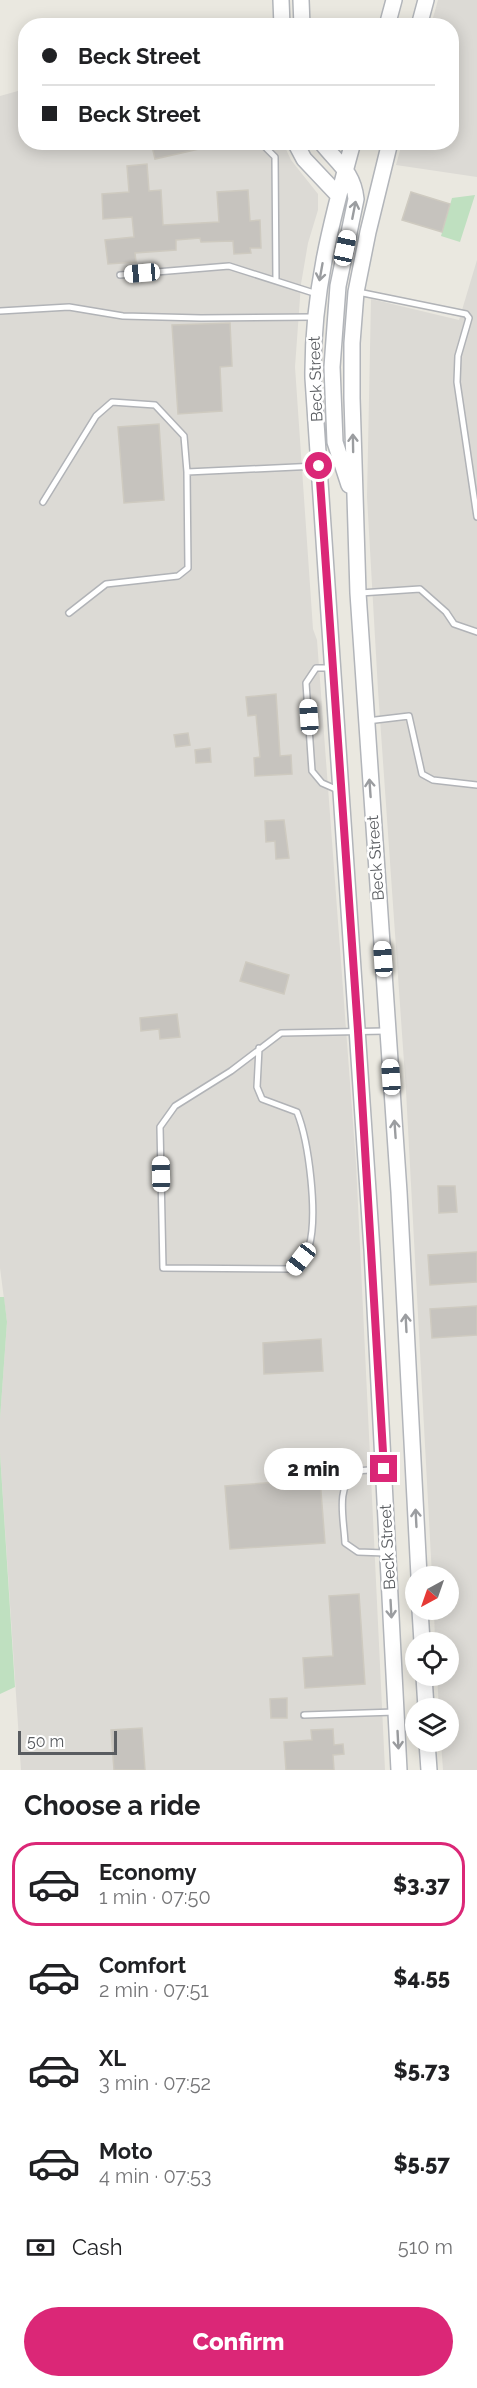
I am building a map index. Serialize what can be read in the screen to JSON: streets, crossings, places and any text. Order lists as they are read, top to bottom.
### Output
{
  "streets": {
    "main road": ["Beck Street"]
  },
  "scale_bar": "50 m",
  "north": "bottom left",
  "page": {
    "banner": ["Beck Street", "Beck Street"],
    "bubble": "2 min",
    "scale": "50 m",
    "heading": "Choose a ride",
    "list": [
      {
        "name": "Economy",
        "note": "1 min · 07:50",
        "value": "$3.37"
      },
      {
        "name": "Comfort",
        "note": "2 min · 07:51",
        "value": "$4.55"
      },
      {
        "name": "XL",
        "note": "3 min · 07:52",
        "value": "$5.73"
      },
      {
        "name": "Moto",
        "note": "4 min · 07:53",
        "value": "$5.57"
      }
    ],
    "pay": ["Cash", "510 m"],
    "buttons": "Confirm"
  }
}
